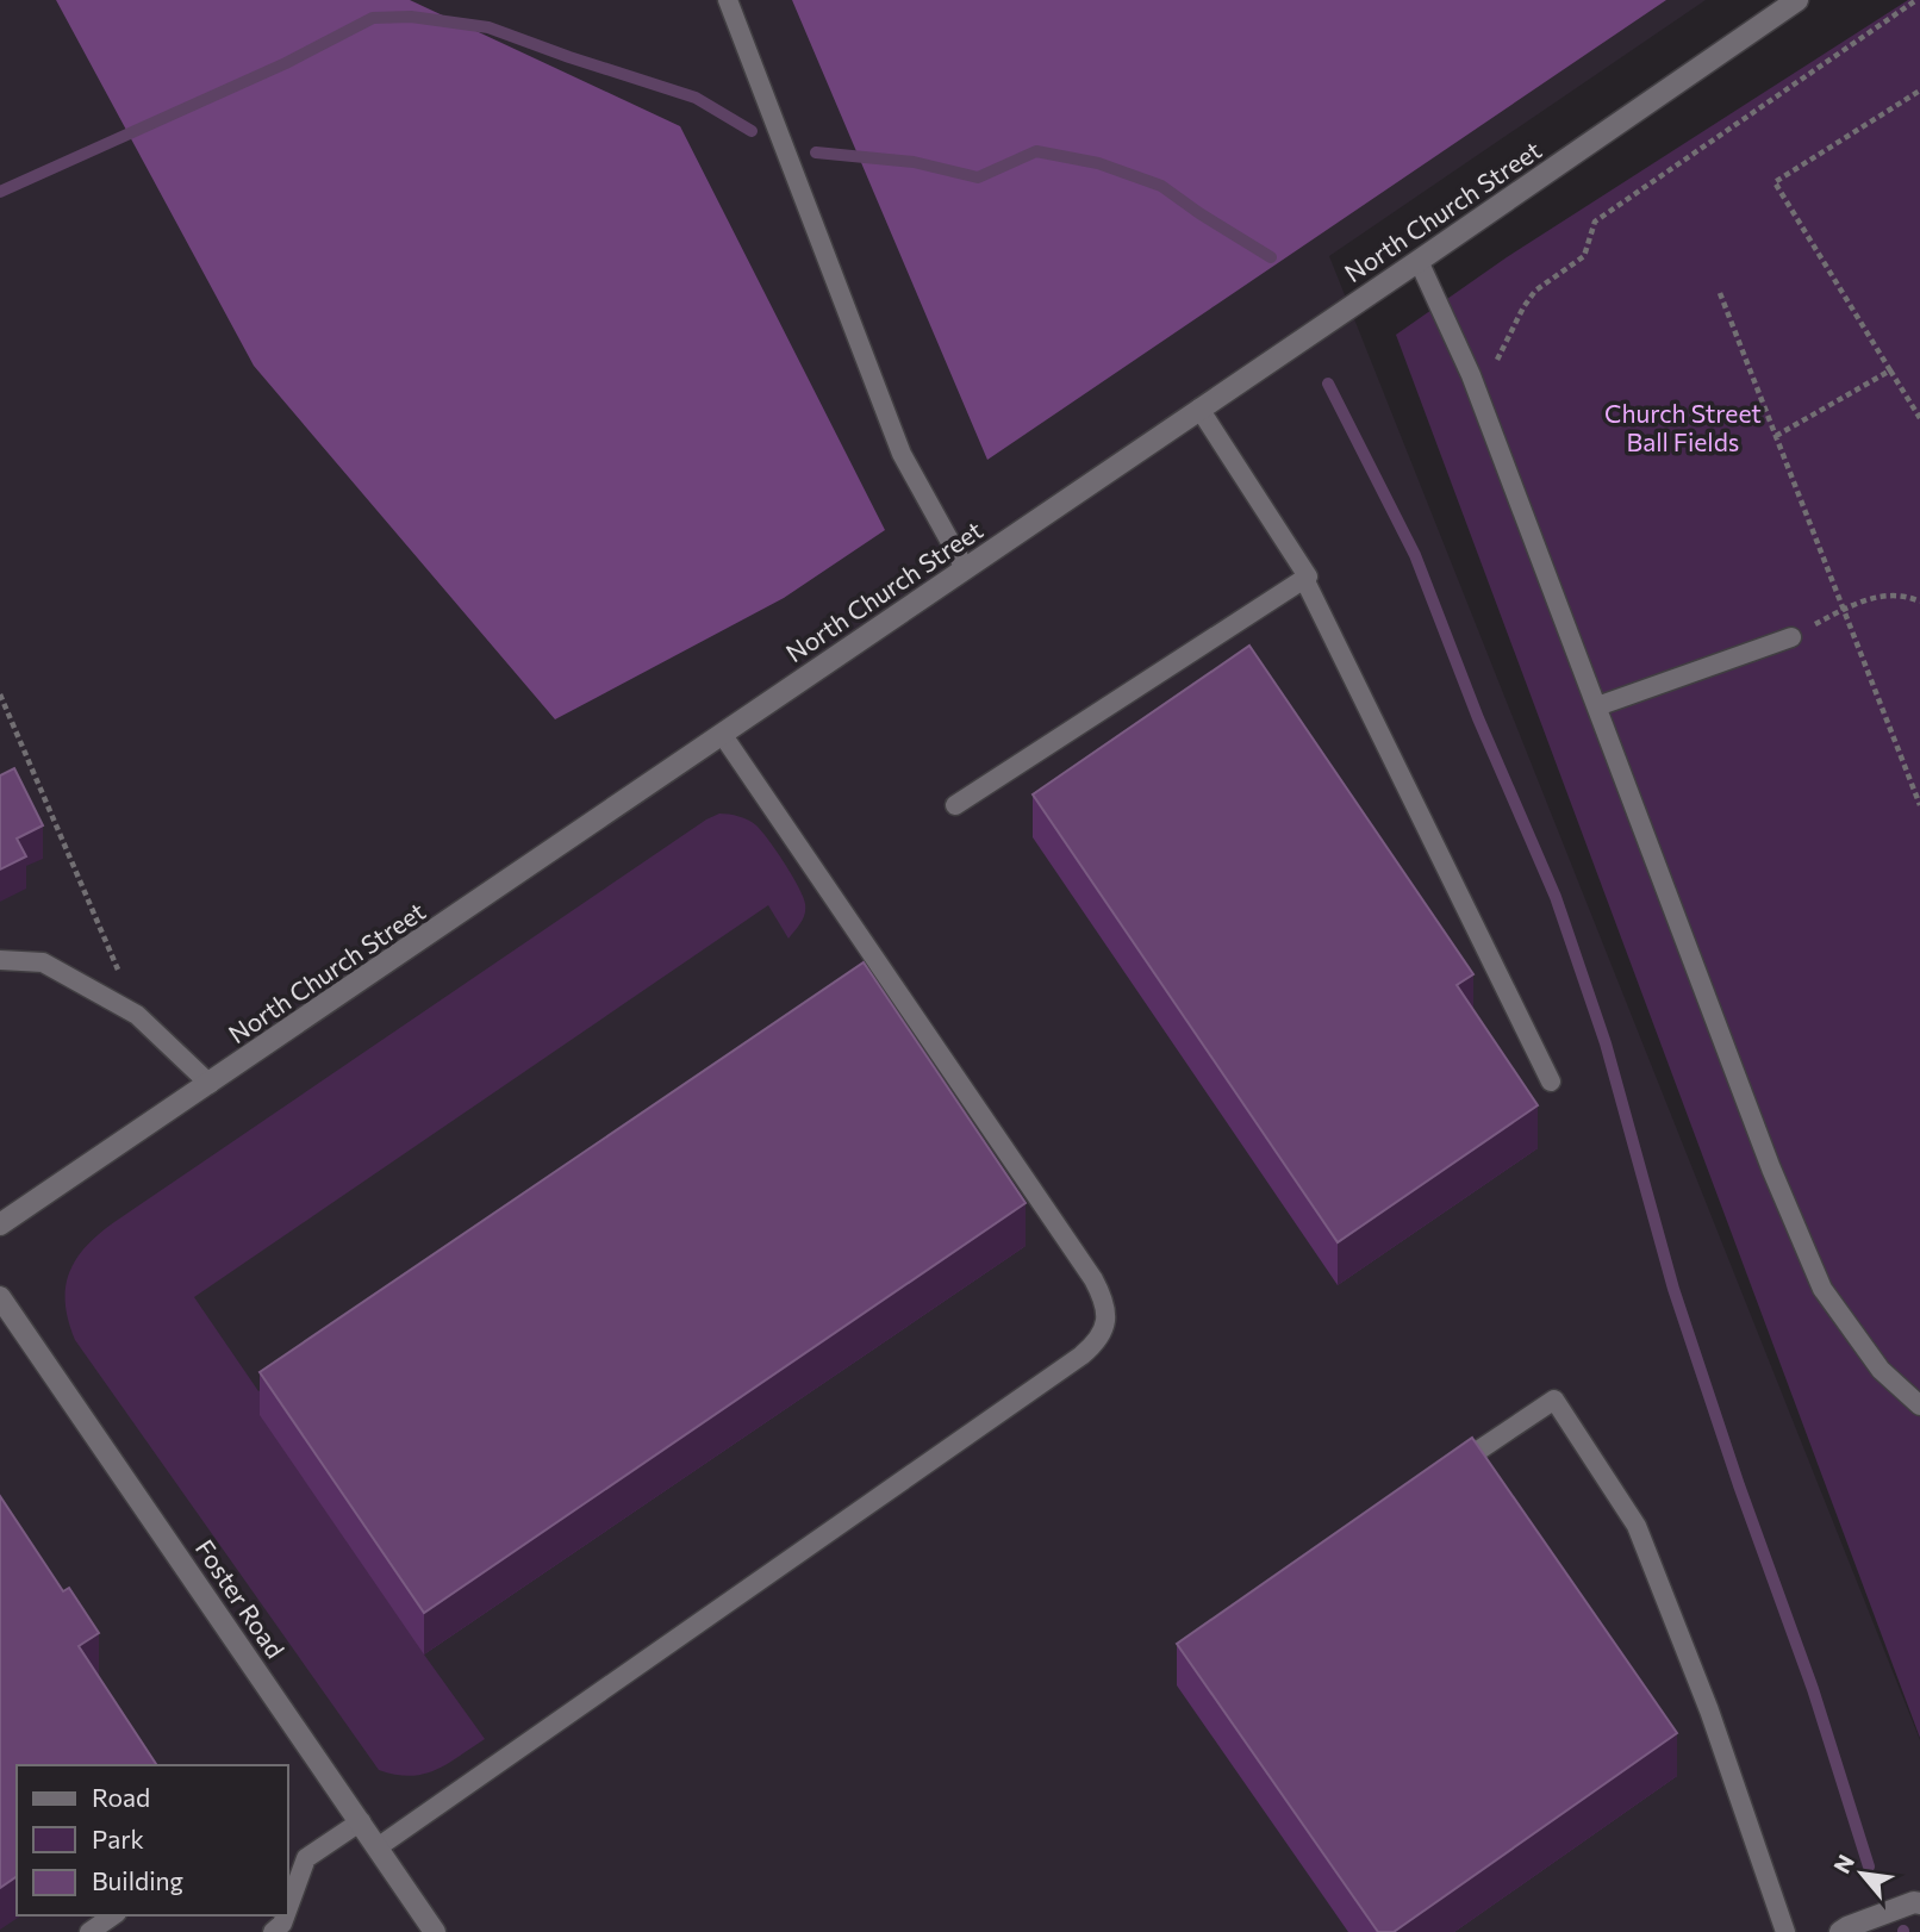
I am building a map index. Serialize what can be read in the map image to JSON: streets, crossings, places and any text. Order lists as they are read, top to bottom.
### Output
{
  "streets": {
    "main road": ["North Church Street", "Foster Road"]
  },
  "parks": ["Church Street Ball Fields"],
  "legend": ["Road", "Park", "Building"],
  "north": "top left"
}
